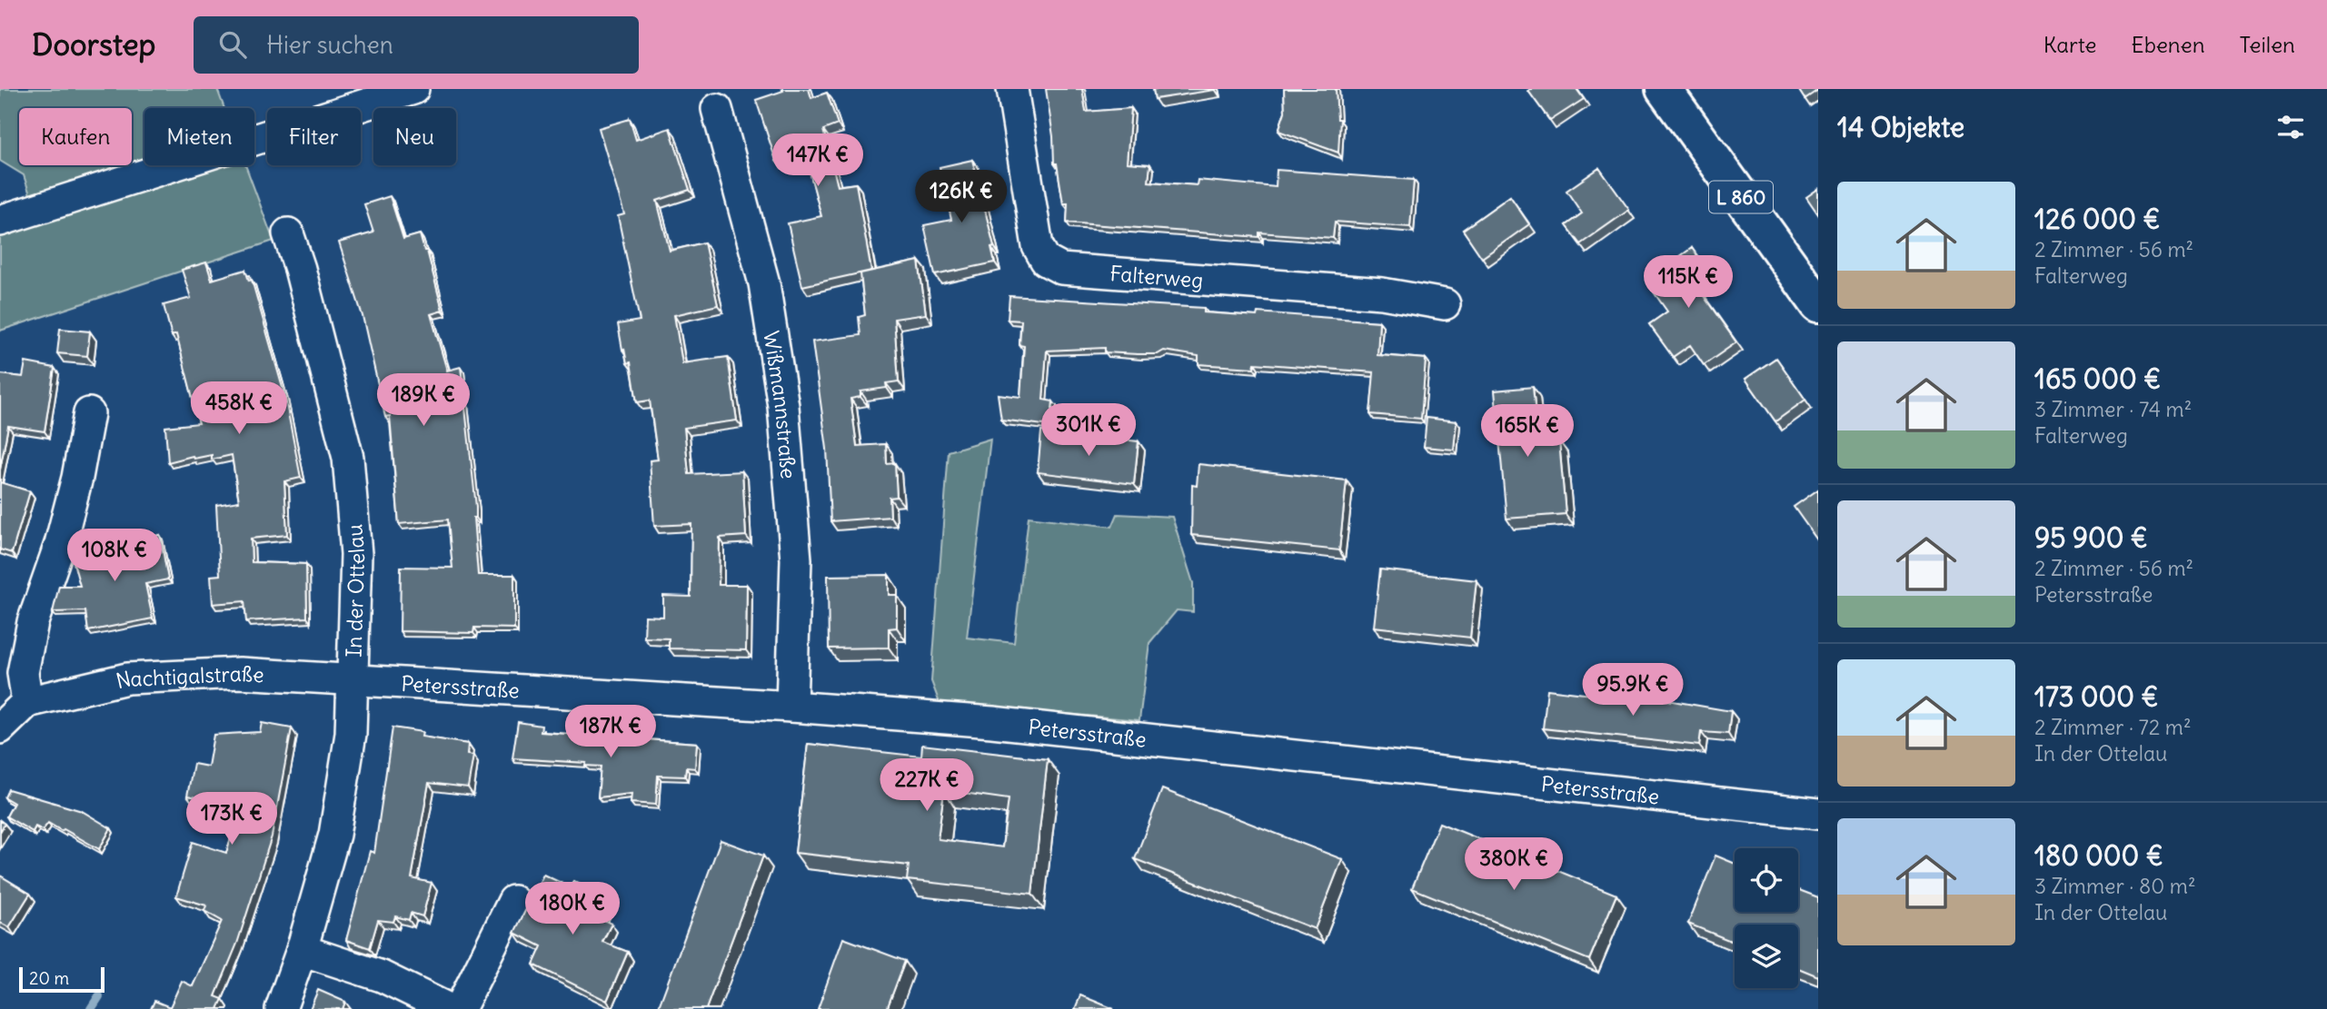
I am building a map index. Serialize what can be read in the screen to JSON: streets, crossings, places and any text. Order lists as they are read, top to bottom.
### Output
{
  "streets": {
    "main road": ["L 860"],
    "street": [
      "Falterweg",
      "Wißmannstraße",
      "In der Ottelau",
      "Nachtigalstraße",
      "Petersstraße"
    ]
  },
  "crossings": [
    ["Wißmannstraße", "Petersstraße"],
    ["In der Ottelau", "Nachtigalstraße"],
    ["In der Ottelau", "Petersstraße"],
    ["Nachtigalstraße", "Petersstraße"]
  ],
  "scale_bar": "20 m",
  "page": {
    "header": "Doorstep",
    "search": "Hier suchen",
    "nav": ["Karte", "Ebenen", "Teilen"],
    "heading": "14 Objekte",
    "chip": [
      "Kaufen",
      "Mieten",
      "Filter",
      "Neu"
    ],
    "price": [
      "147K €",
      "126K €",
      "115K €",
      "189K €",
      "458K €",
      "301K €",
      "165K €",
      "108K €",
      "95.9K €",
      "187K €",
      "227K €",
      "173K €",
      "380K €",
      "180K €"
    ],
    "list": [
      {
        "name": "126 000 €",
        "note": "2 Zimmer · 56 m² · Falterweg"
      },
      {
        "name": "165 000 €",
        "note": "3 Zimmer · 74 m² · Falterweg"
      },
      {
        "name": "95 900 €",
        "note": "2 Zimmer · 56 m² · Petersstraße"
      },
      {
        "name": "173 000 €",
        "note": "2 Zimmer · 72 m² · In der Ottelau"
      },
      {
        "name": "180 000 €",
        "note": "3 Zimmer · 80 m² · In der Ottelau"
      }
    ],
    "scale": "20 m"
  }
}
